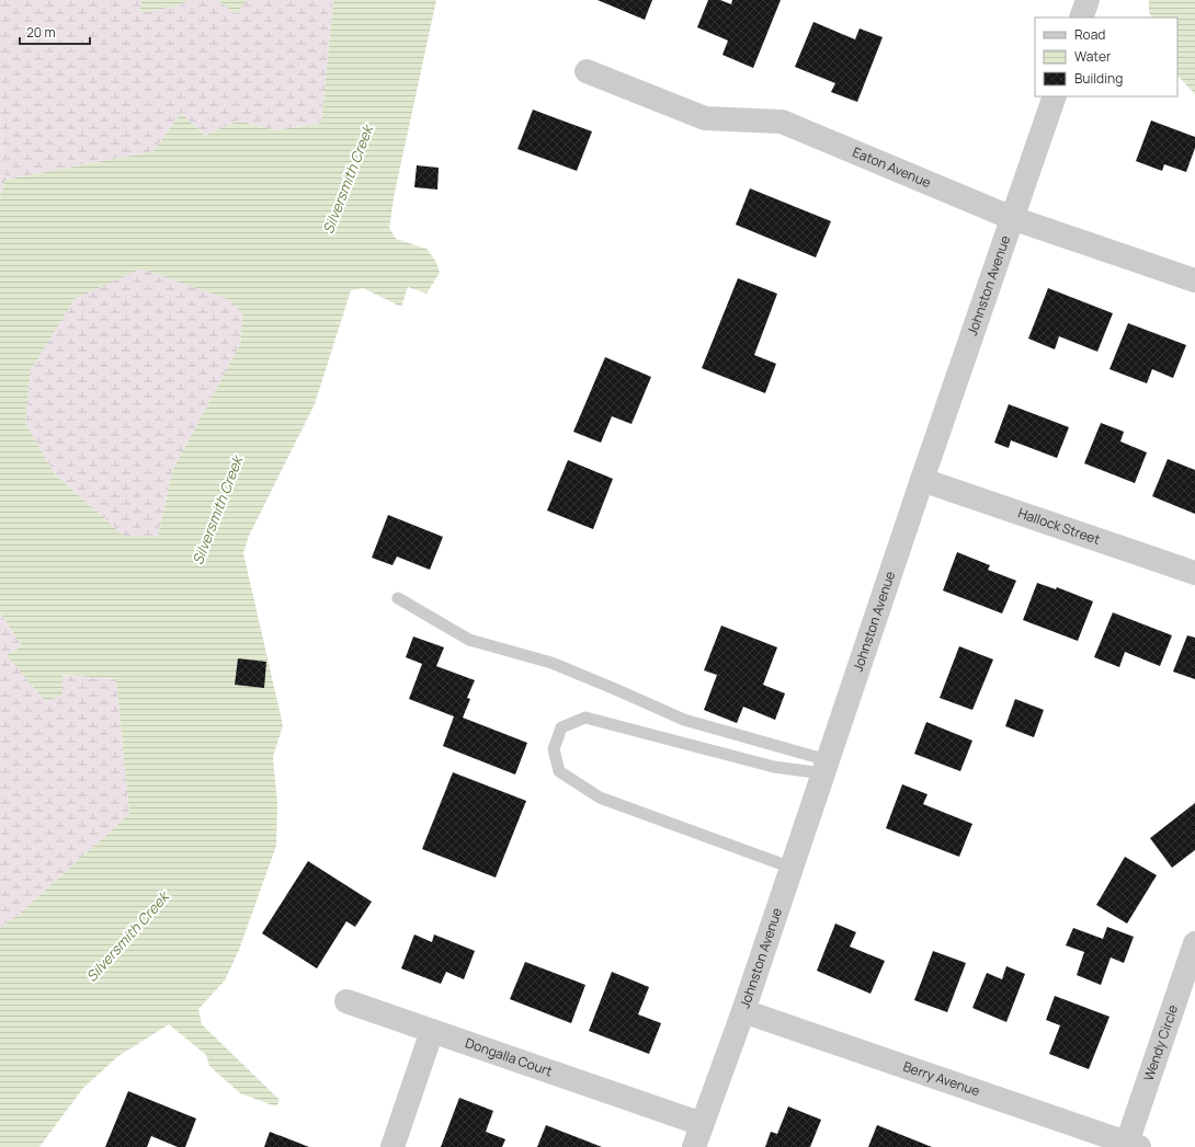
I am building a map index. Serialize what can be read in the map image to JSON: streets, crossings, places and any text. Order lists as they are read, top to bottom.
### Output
{
  "streets": {
    "street": [
      "Eaton Avenue",
      "Johnston Avenue",
      "Hallock Street",
      "Wendy Circle",
      "Dongalla Court",
      "Berry Avenue"
    ]
  },
  "crossings": [
    ["Eaton Avenue", "Johnston Avenue"],
    ["Johnston Avenue", "Hallock Street"],
    ["Johnston Avenue", "Dongalla Court"],
    ["Johnston Avenue", "Berry Avenue"],
    ["Wendy Circle", "Berry Avenue"]
  ],
  "water": ["Silversmith Creek"],
  "legend": ["Road", "Water", "Building"],
  "scale_bar": "20 m"
}
